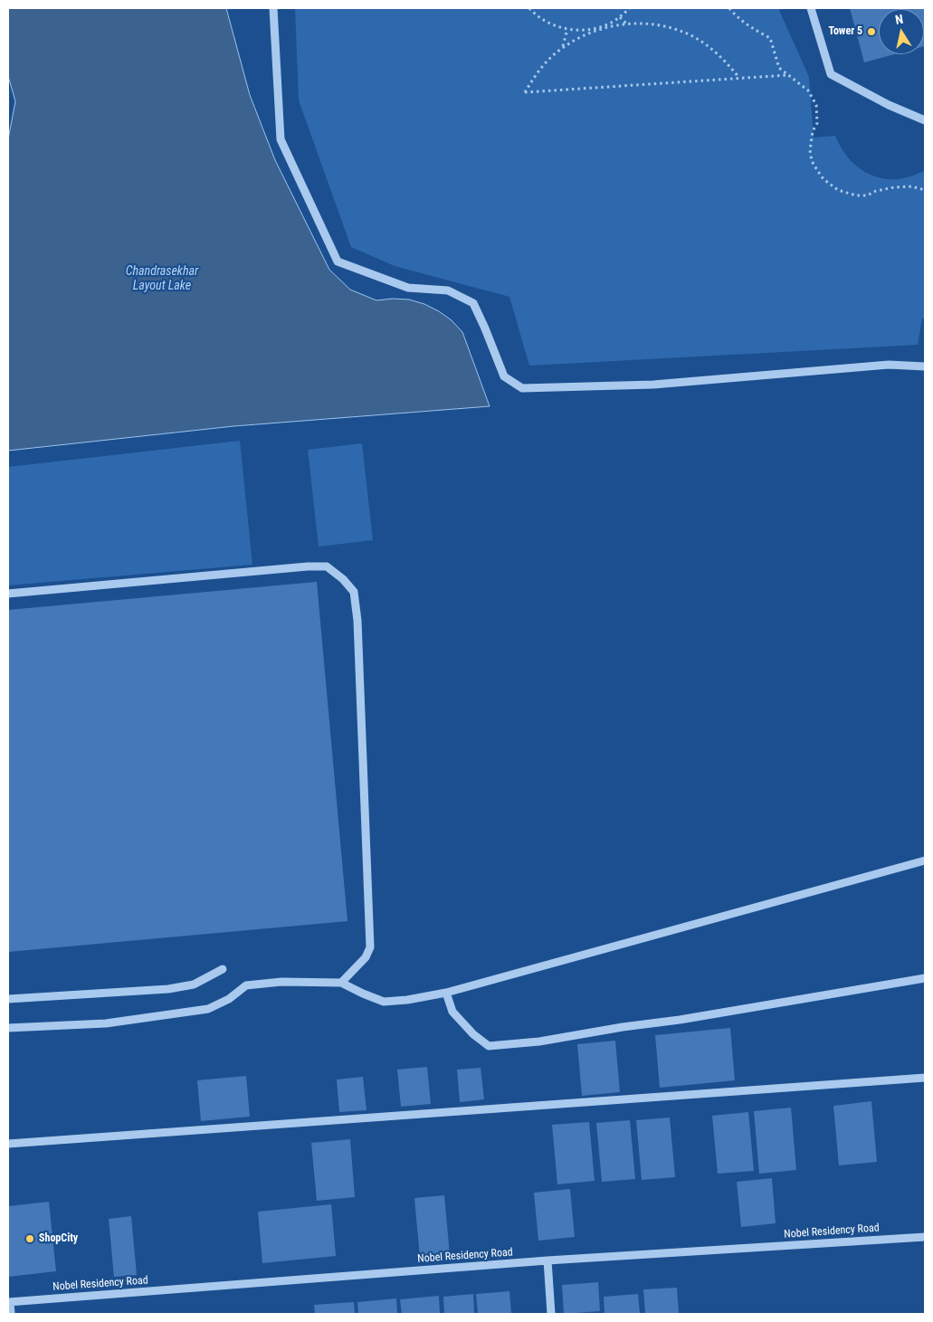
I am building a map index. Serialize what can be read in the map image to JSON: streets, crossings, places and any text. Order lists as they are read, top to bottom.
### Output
{
  "streets": {
    "street": ["Nobel Residency Road"]
  },
  "water": ["Chandrasekhar Layout Lake"],
  "places": ["Tower 5", "ShopCity"],
  "north": "top"
}
